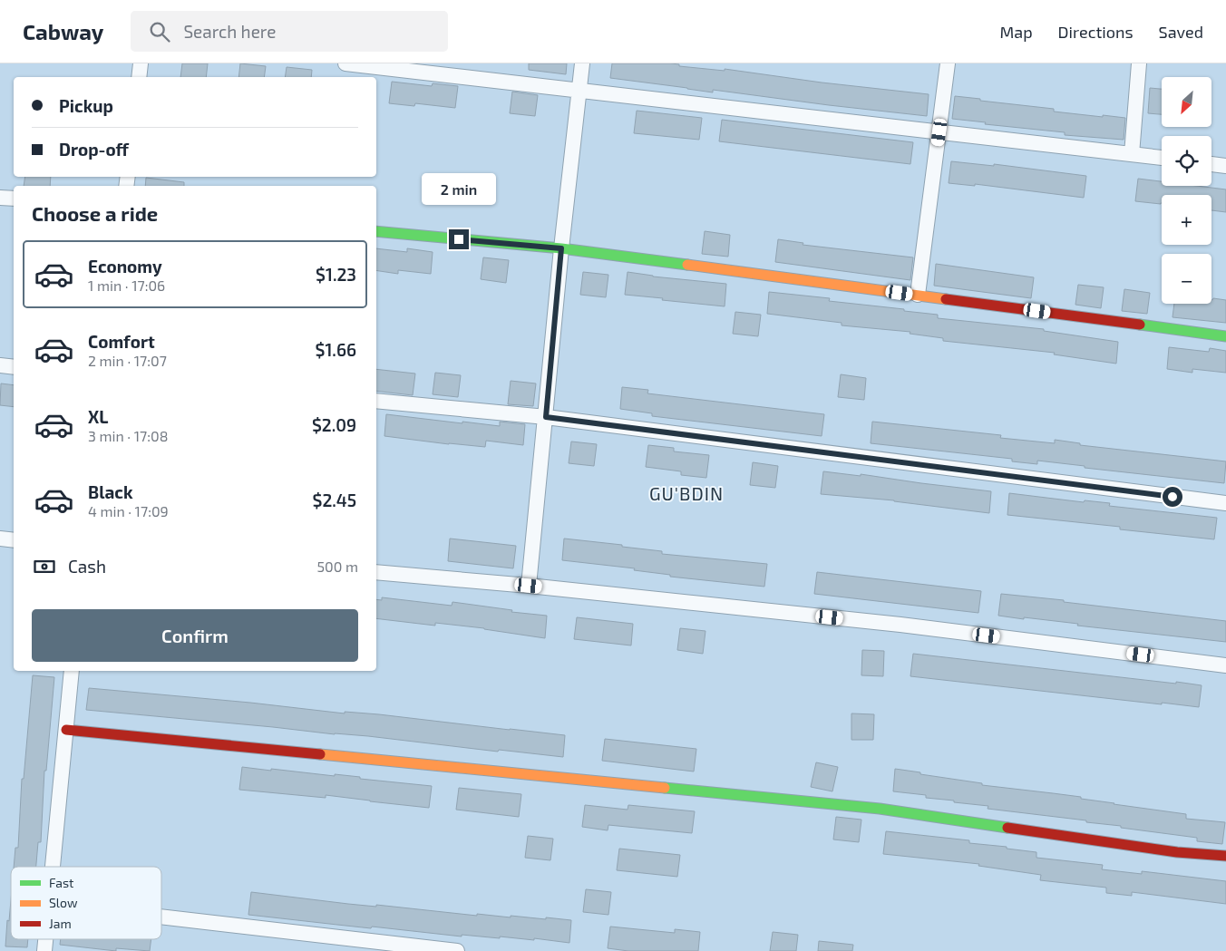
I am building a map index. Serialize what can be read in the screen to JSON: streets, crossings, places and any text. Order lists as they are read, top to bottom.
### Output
{
  "districts": ["GU'BDIN"],
  "legend": ["Fast", "Slow", "Jam"],
  "north": "bottom left",
  "page": {
    "header": "Cabway",
    "search": "Search here",
    "nav": ["Map", "Directions", "Saved"],
    "map_buttons": ["+", "−"],
    "banner": ["Pickup", "Drop-off"],
    "bubble": "2 min",
    "heading": "Choose a ride",
    "list": [
      {
        "name": "Economy",
        "note": "1 min · 17:06",
        "value": "$1.23"
      },
      {
        "name": "Comfort",
        "note": "2 min · 17:07",
        "value": "$1.66"
      },
      {
        "name": "XL",
        "note": "3 min · 17:08",
        "value": "$2.09"
      },
      {
        "name": "Black",
        "note": "4 min · 17:09",
        "value": "$2.45"
      }
    ],
    "pay": ["Cash", "500 m"],
    "buttons": "Confirm"
  }
}
